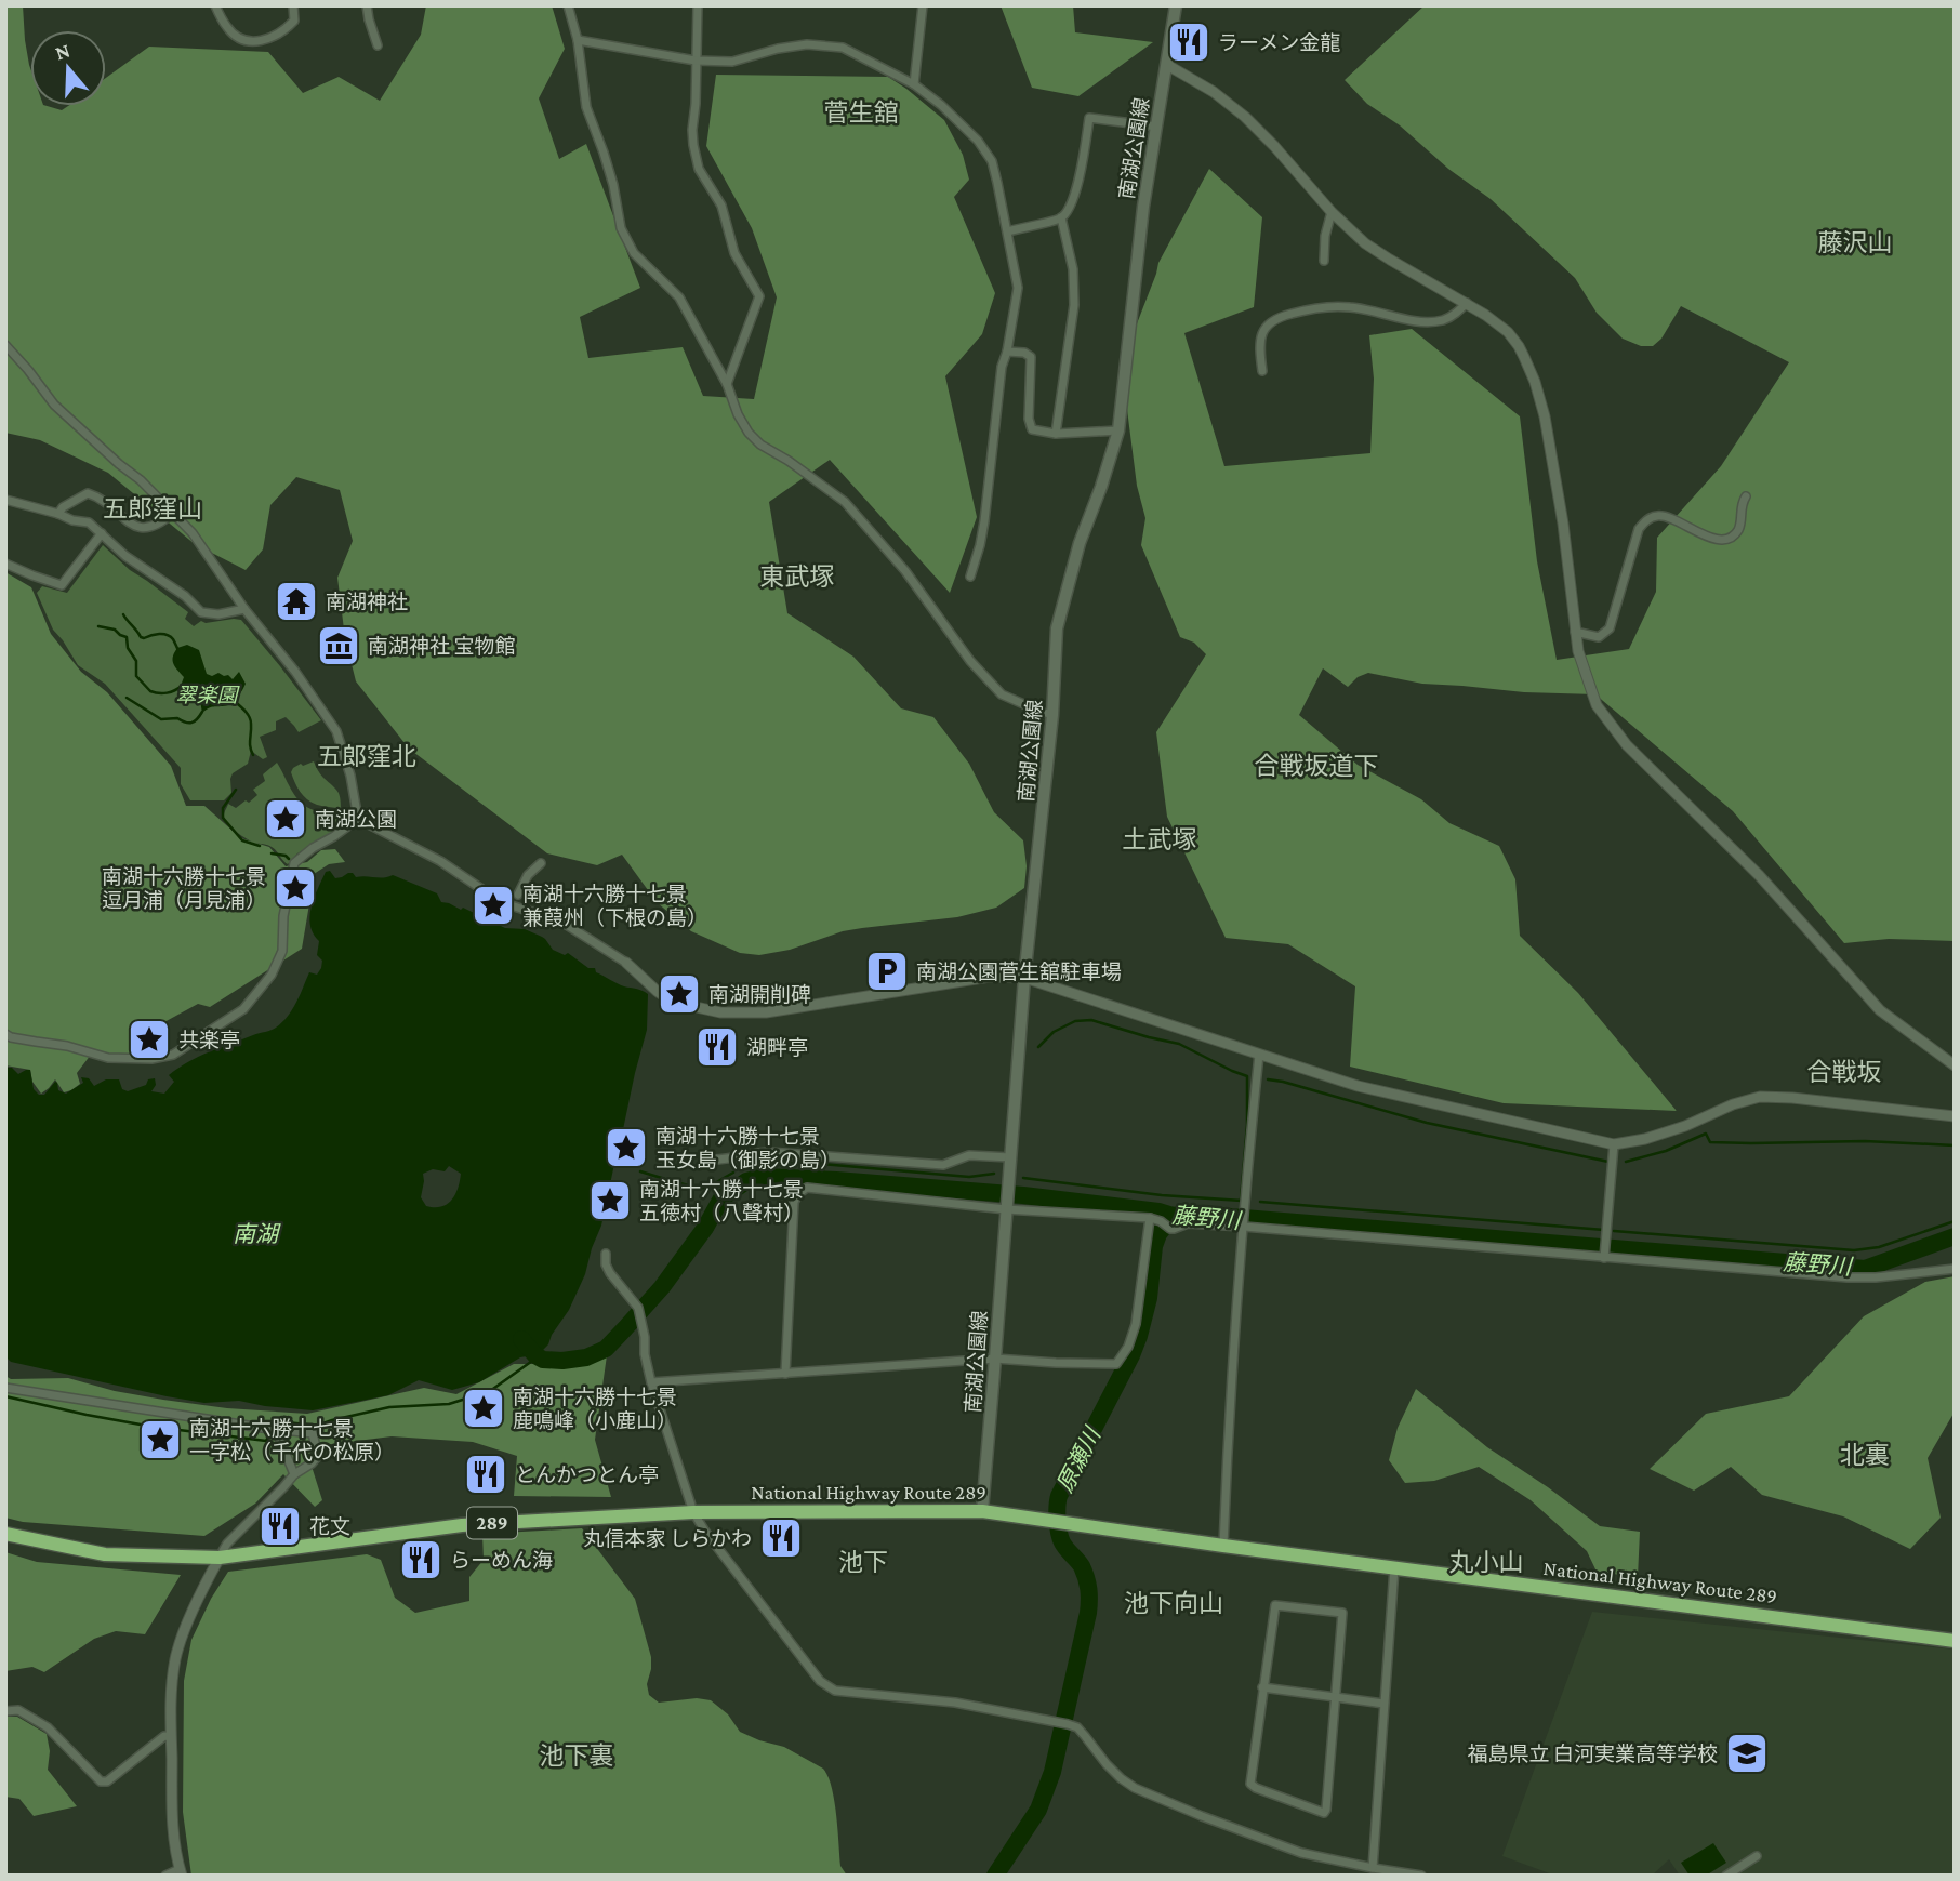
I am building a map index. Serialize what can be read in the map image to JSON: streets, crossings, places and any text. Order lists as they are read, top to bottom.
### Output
{
  "streets": {
    "highway": ["National Highway Route 289", "289"],
    "main road": ["南湖公園線"]
  },
  "crossings": [
    ["南湖公園線", "National Highway Route 289"]
  ],
  "districts": [
    "菅生舘",
    "藤沢山",
    "五郎窪山",
    "東武塚",
    "五郎窪北",
    "合戦坂道下",
    "土武塚",
    "合戦坂",
    "北裏",
    "池下",
    "丸小山",
    "池下向山",
    "池下裏"
  ],
  "water": ["藤野川", "南湖", "原瀬川"],
  "parks": ["翠楽園"],
  "places": {
    "restaurant": [
      "ラーメン金龍",
      "湖畔亭",
      "とんかつとん亭",
      "花文",
      "丸信本家 しらかわ",
      "らーめん海"
    ],
    "temple": ["南湖神社"],
    "museum": ["南湖神社 宝物館"],
    "place": [
      "南湖公園",
      "南湖十六勝十七景 逗月浦（月見浦）",
      "南湖十六勝十七景 兼葭州（下根の島）",
      "南湖開削碑",
      "共楽亭",
      "南湖十六勝十七景 玉女島（御影の島）",
      "南湖十六勝十七景 五徳村（八聲村）",
      "南湖十六勝十七景 鹿鳴峰（小鹿山）",
      "南湖十六勝十七景 一字松（千代の松原）"
    ],
    "parking": ["南湖公園菅生舘駐車場"],
    "school or university": ["福島県立 白河実業高等学校"]
  },
  "north": "top"
}
